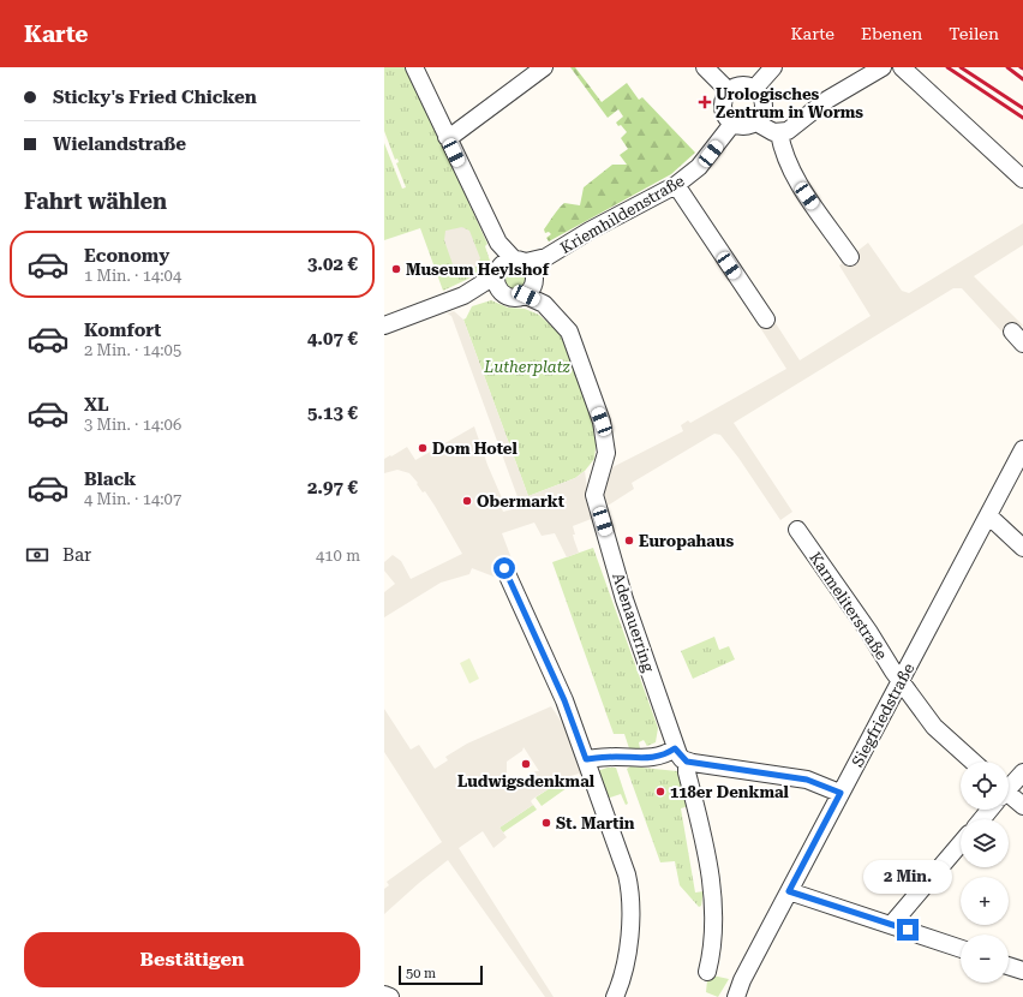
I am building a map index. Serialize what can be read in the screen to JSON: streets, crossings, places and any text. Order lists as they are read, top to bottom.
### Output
{
  "streets": {
    "street": [
      "Kriemhildenstraße",
      "Karmeliterstraße",
      "Adenauerring",
      "Siegfriedstraße"
    ]
  },
  "crossings": [
    ["Kriemhildenstraße", "Adenauerring"],
    ["Karmeliterstraße", "Siegfriedstraße"]
  ],
  "parks": ["Lutherplatz"],
  "places": {
    "health": ["Urologisches Zentrum in Worms"],
    "other": [
      "Museum Heylshof",
      "Dom Hotel",
      "Obermarkt",
      "Europahaus",
      "Ludwigsdenkmal",
      "118er Denkmal",
      "St. Martin"
    ]
  },
  "scale_bar": "50 m",
  "page": {
    "header": "Karte",
    "nav": ["Karte", "Ebenen", "Teilen"],
    "banner": ["Sticky's Fried Chicken", "Wielandstraße"],
    "heading": "Fahrt wählen",
    "list": [
      {
        "name": "Economy",
        "note": "1 Min. · 14:04",
        "value": "3.02 €"
      },
      {
        "name": "Komfort",
        "note": "2 Min. · 14:05",
        "value": "4.07 €"
      },
      {
        "name": "XL",
        "note": "3 Min. · 14:06",
        "value": "5.13 €"
      },
      {
        "name": "Black",
        "note": "4 Min. · 14:07",
        "value": "2.97 €"
      }
    ],
    "pay": ["Bar", "410 m"],
    "map_buttons": ["+", "−"],
    "bubble": "2 Min.",
    "buttons": "Bestätigen",
    "scale": "50 m"
  }
}
